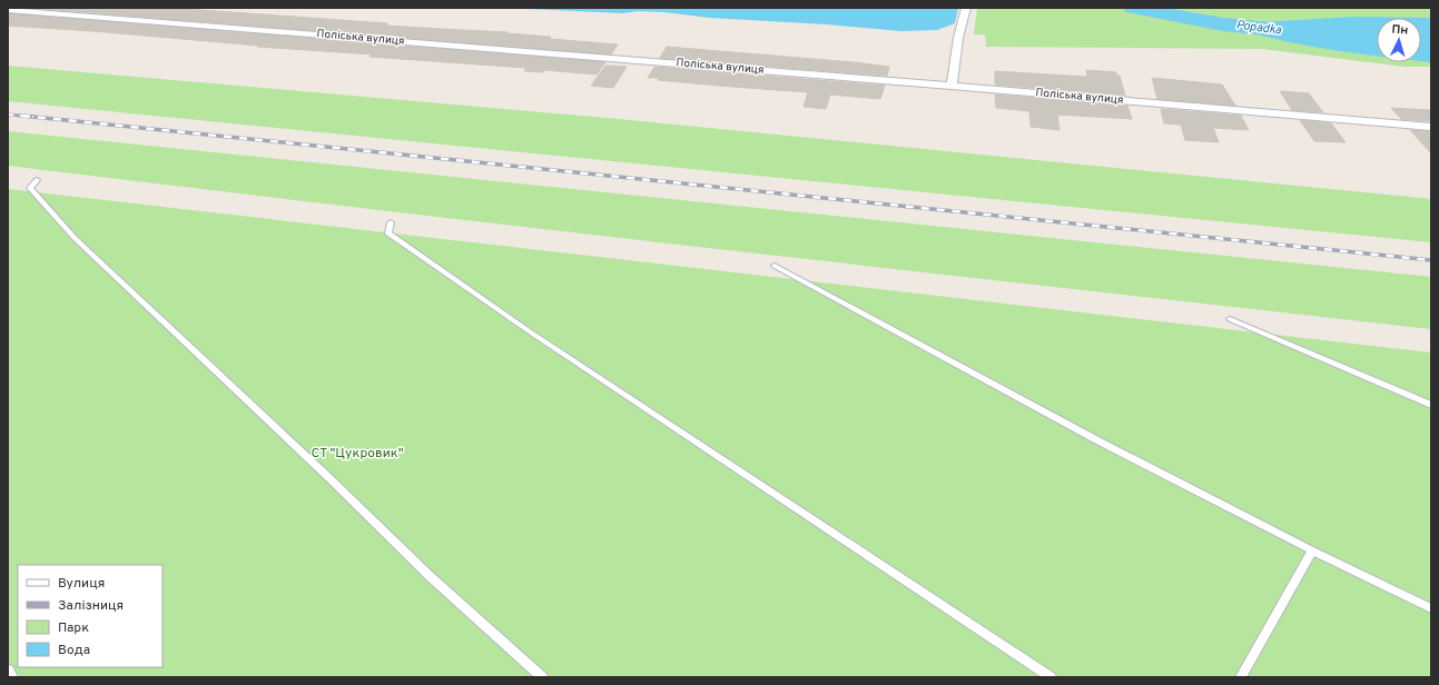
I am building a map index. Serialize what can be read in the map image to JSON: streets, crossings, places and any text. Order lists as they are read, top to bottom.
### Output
{
  "streets": {
    "street": ["Поліська вулиця"]
  },
  "water": ["Popadka"],
  "parks": ["СТ \"Цукровик\""],
  "legend": [
    "Вулиця",
    "Залізниця",
    "Парк",
    "Вода"
  ],
  "north": "top"
}
